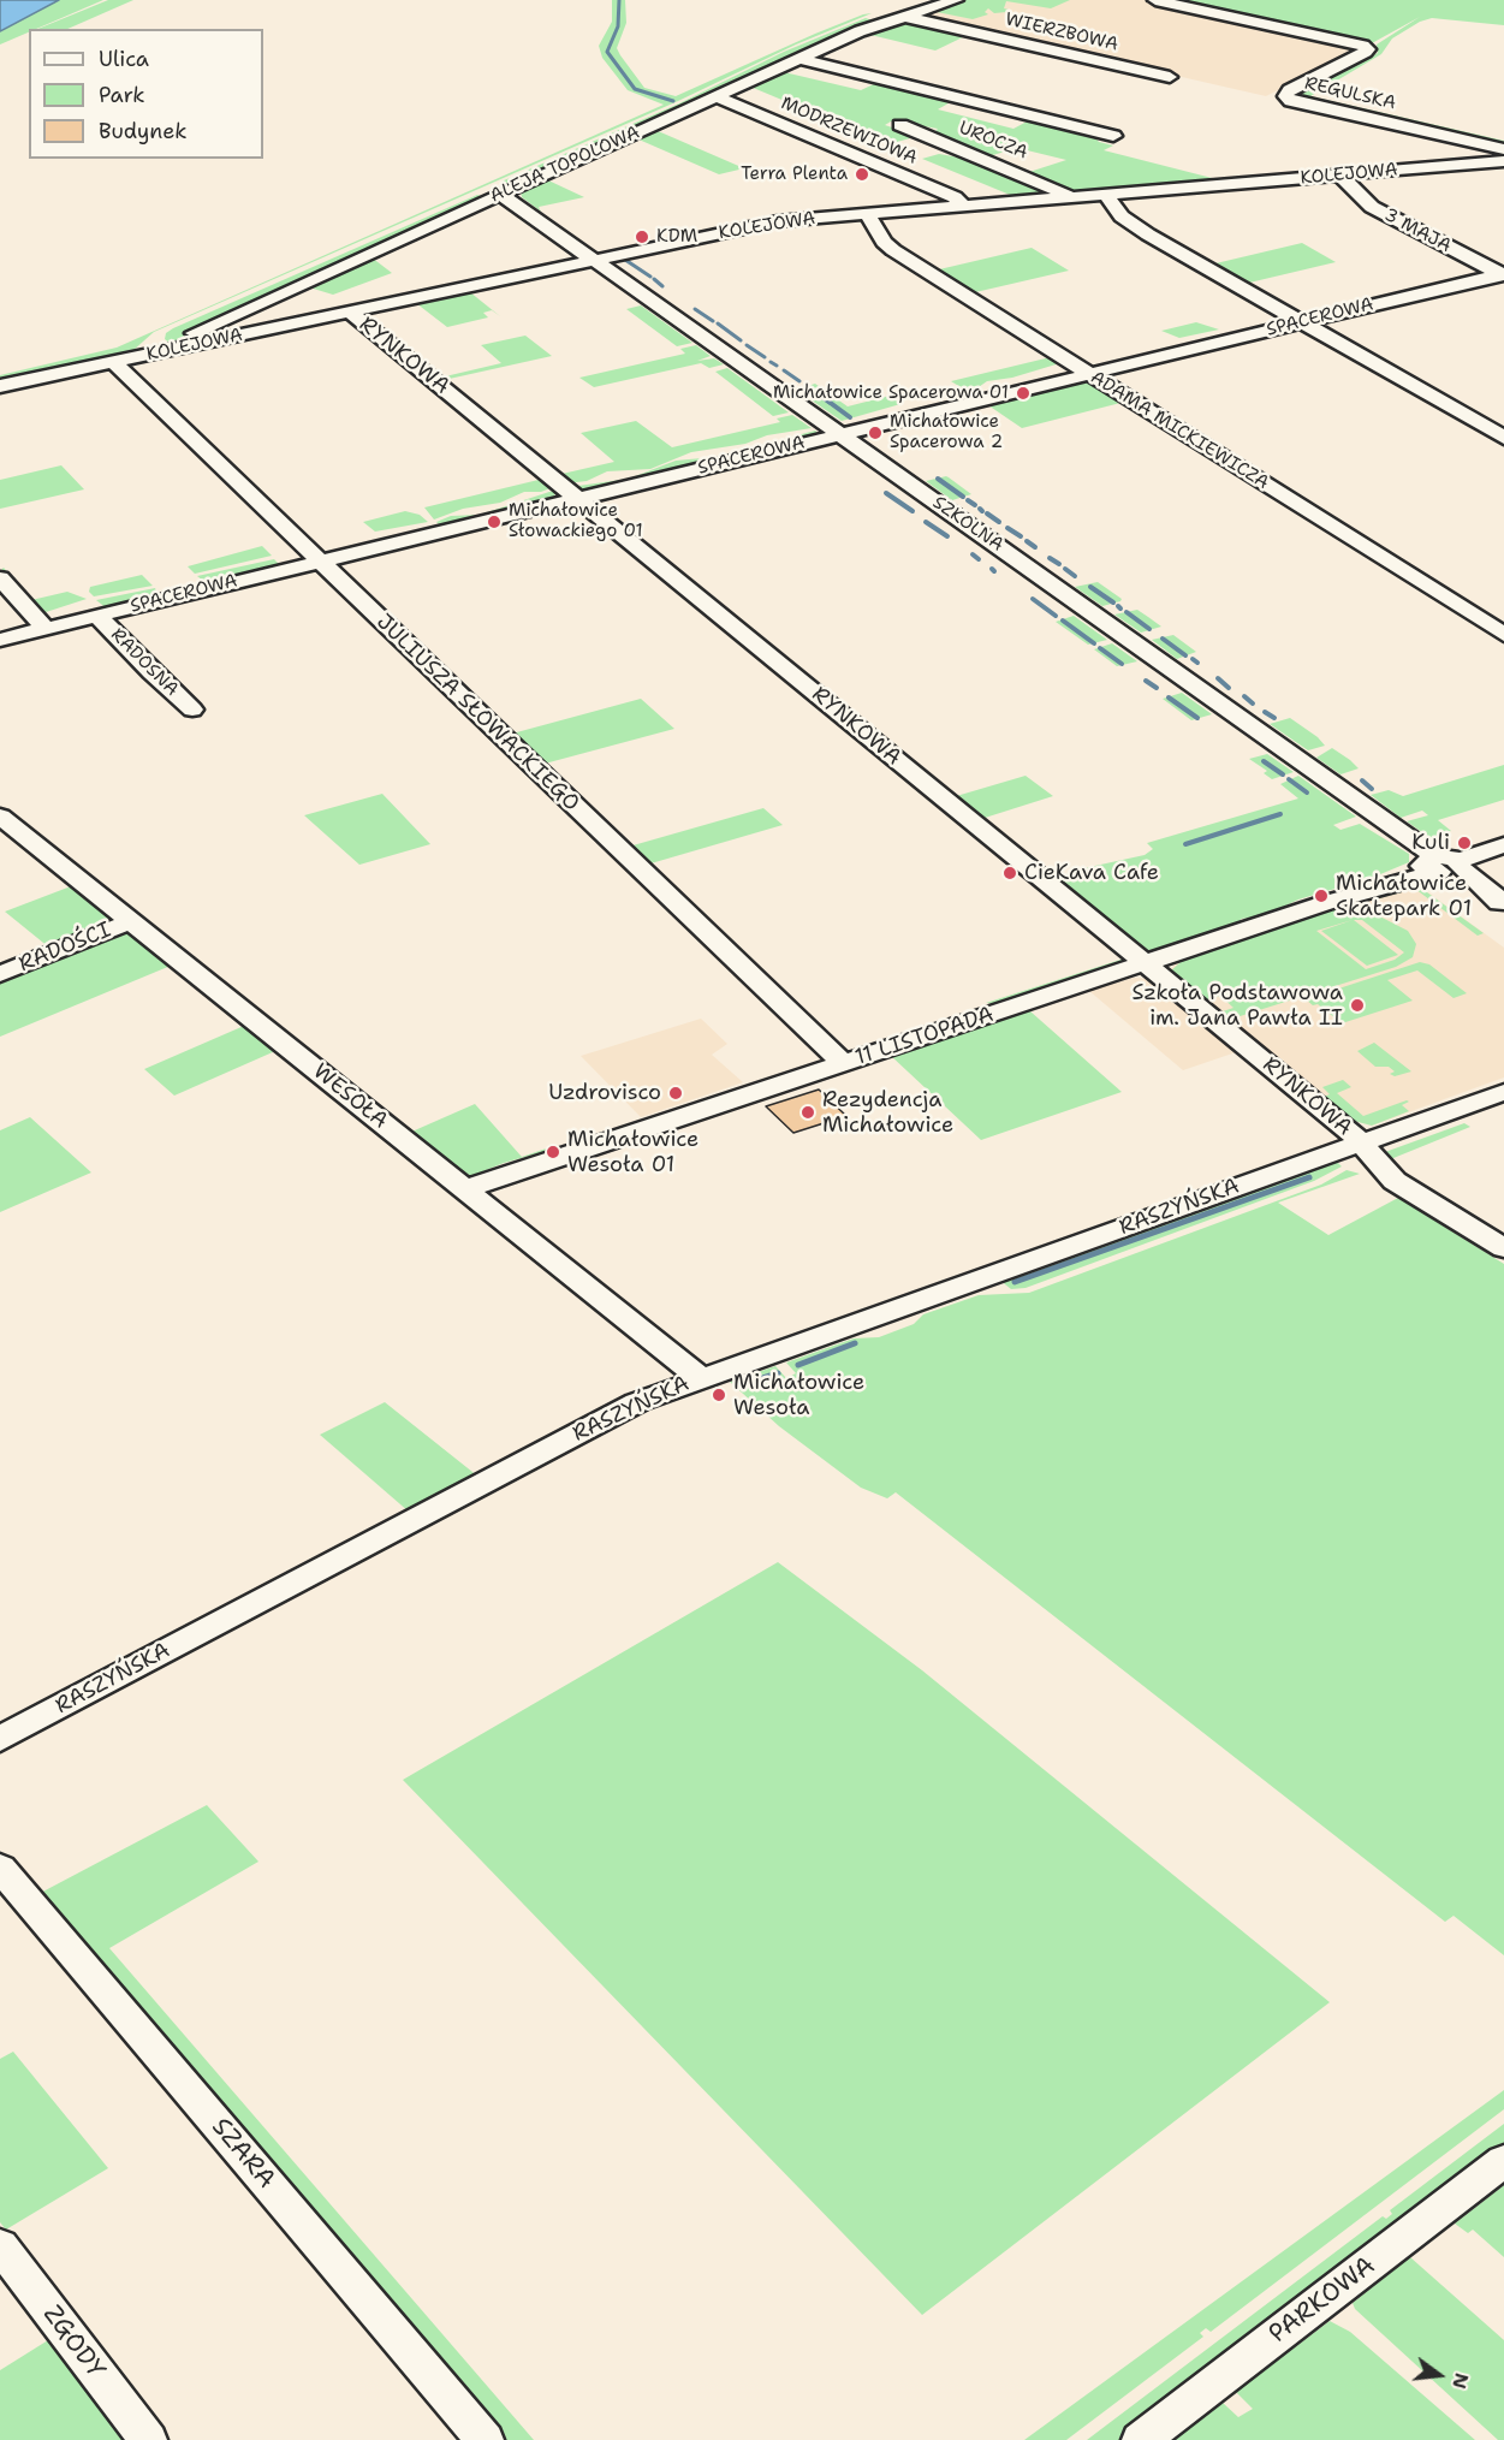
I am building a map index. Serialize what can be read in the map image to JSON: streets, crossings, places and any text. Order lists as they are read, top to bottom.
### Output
{
  "streets": {
    "street": [
      "WIERZBOWA",
      "REGULSKA",
      "MODRZEWIOWA",
      "UROCZA",
      "ALEJA TOPOLOWA",
      "KOLEJOWA",
      "3 MAJA",
      "SPACEROWA",
      "RYNKOWA",
      "ADAMA MICKIEWICZA",
      "SZKOLNA",
      "RADOSNA",
      "JULIUSZA SŁOWACKIEGO",
      "RADOŚCI",
      "11 LISTOPADA",
      "WESOŁA",
      "RASZYŃSKA",
      "SZARA",
      "PARKOWA",
      "ZGODY"
    ]
  },
  "crossings": [
    ["WIERZBOWA", "ALEJA TOPOLOWA"],
    ["MODRZEWIOWA", "ALEJA TOPOLOWA"],
    ["MODRZEWIOWA", "KOLEJOWA"],
    ["UROCZA", "KOLEJOWA"],
    ["ALEJA TOPOLOWA", "KOLEJOWA"],
    ["ALEJA TOPOLOWA", "SZKOLNA"],
    ["KOLEJOWA", "3 MAJA"],
    ["KOLEJOWA", "RYNKOWA"],
    ["KOLEJOWA", "ADAMA MICKIEWICZA"],
    ["KOLEJOWA", "SZKOLNA"],
    ["KOLEJOWA", "JULIUSZA SŁOWACKIEGO"],
    ["3 MAJA", "SPACEROWA"],
    ["SPACEROWA", "RYNKOWA"],
    ["SPACEROWA", "ADAMA MICKIEWICZA"],
    ["SPACEROWA", "SZKOLNA"],
    ["SPACEROWA", "RADOSNA"],
    ["SPACEROWA", "JULIUSZA SŁOWACKIEGO"],
    ["RYNKOWA", "11 LISTOPADA"],
    ["RYNKOWA", "RASZYŃSKA"],
    ["SZKOLNA", "11 LISTOPADA"],
    ["JULIUSZA SŁOWACKIEGO", "11 LISTOPADA"],
    ["RADOŚCI", "WESOŁA"],
    ["11 LISTOPADA", "WESOŁA"],
    ["WESOŁA", "RASZYŃSKA"]
  ],
  "places": [
    "Terra Plenta",
    "KDM",
    "Michałowice Spacerowa 01",
    "Michałowice Spacerowa 2",
    "Michałowice Słowackiego 01",
    "Kuli",
    "CieKava Cafe",
    "Michałowice Skatepark 01",
    "Szkoła Podstawowa im. Jana Pawła II",
    "Uzdrovisco",
    "Rezydencja Michałowice",
    "Michałowice Wesoła 01",
    "Michałowice Wesoła"
  ],
  "legend": ["Ulica", "Park", "Budynek"],
  "north": "right"
}
